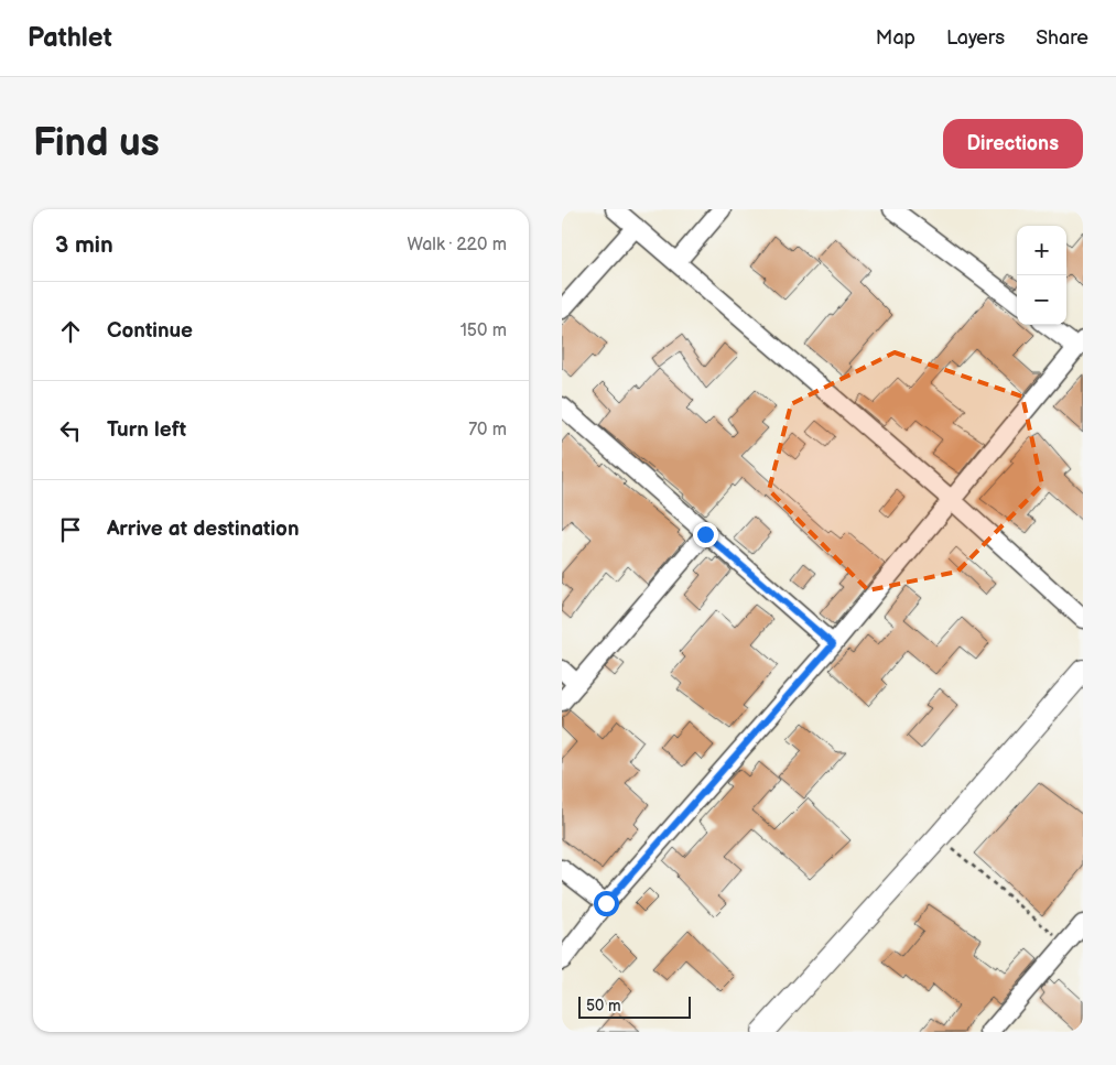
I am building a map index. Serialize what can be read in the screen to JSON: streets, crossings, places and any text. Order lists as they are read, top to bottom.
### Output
{
  "scale_bar": "50 m",
  "page": {
    "header": "Pathlet",
    "nav": ["Map", "Layers", "Share"],
    "buttons": "Directions",
    "title": "Find us",
    "heading": ["3 min", "Walk · 220 m"],
    "map_buttons": ["+", "−"],
    "list": [
      ["Continue", "150 m"],
      ["Turn left", "70 m"],
      "Arrive at destination"
    ],
    "scale": "50 m"
  }
}
